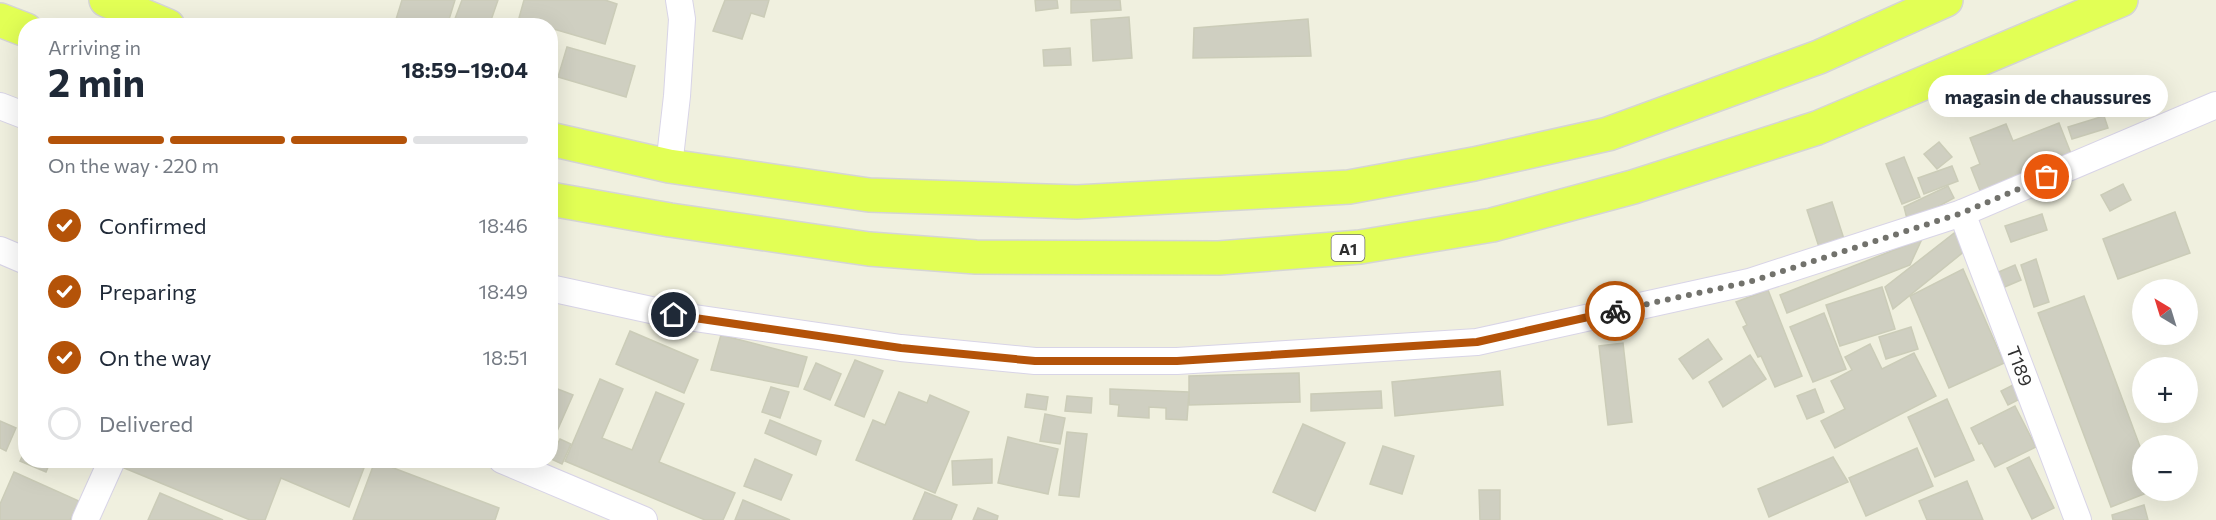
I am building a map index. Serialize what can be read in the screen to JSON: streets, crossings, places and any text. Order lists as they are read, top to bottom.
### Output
{
  "streets": {
    "main road": ["A1"],
    "street": ["T189"]
  },
  "places": ["magasin de chaussures"],
  "north": "top left",
  "page": {
    "heading": ["2 min", "Arriving in", "18:59–19:04"],
    "bubble": "magasin de chaussures",
    "bar": "On the way · 220 m",
    "list": [
      ["Confirmed", "18:46"],
      ["Preparing", "18:49"],
      ["On the way", "18:51"],
      "Delivered"
    ],
    "map_buttons": ["+", "−"]
  }
}
